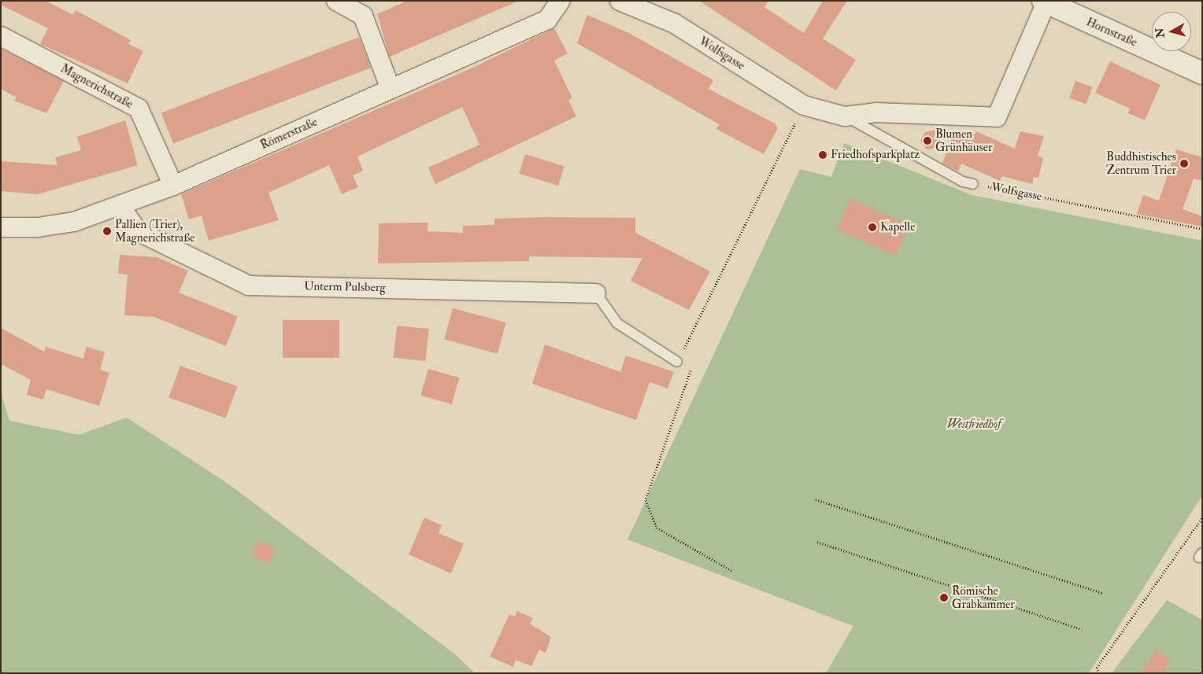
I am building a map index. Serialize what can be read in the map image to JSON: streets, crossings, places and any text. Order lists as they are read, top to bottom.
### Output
{
  "streets": {
    "street": [
      "Hornstraße",
      "Wolfsgasse",
      "Magnerichstraße",
      "Römerstraße",
      "Unterm Pulsberg"
    ]
  },
  "crossings": [
    ["Hornstraße", "Wolfsgasse"],
    ["Magnerichstraße", "Römerstraße"],
    ["Römerstraße", "Unterm Pulsberg"]
  ],
  "parks": ["Westfriedhof"],
  "places": [
    "Blumen Grünhäuser",
    "Friedhofsparkplatz",
    "Buddhistisches Zentrum Trier",
    "Kapelle",
    "Pallien (Trier), Magnerichstraße",
    "Römische Grabkammer"
  ],
  "north": "left"
}
